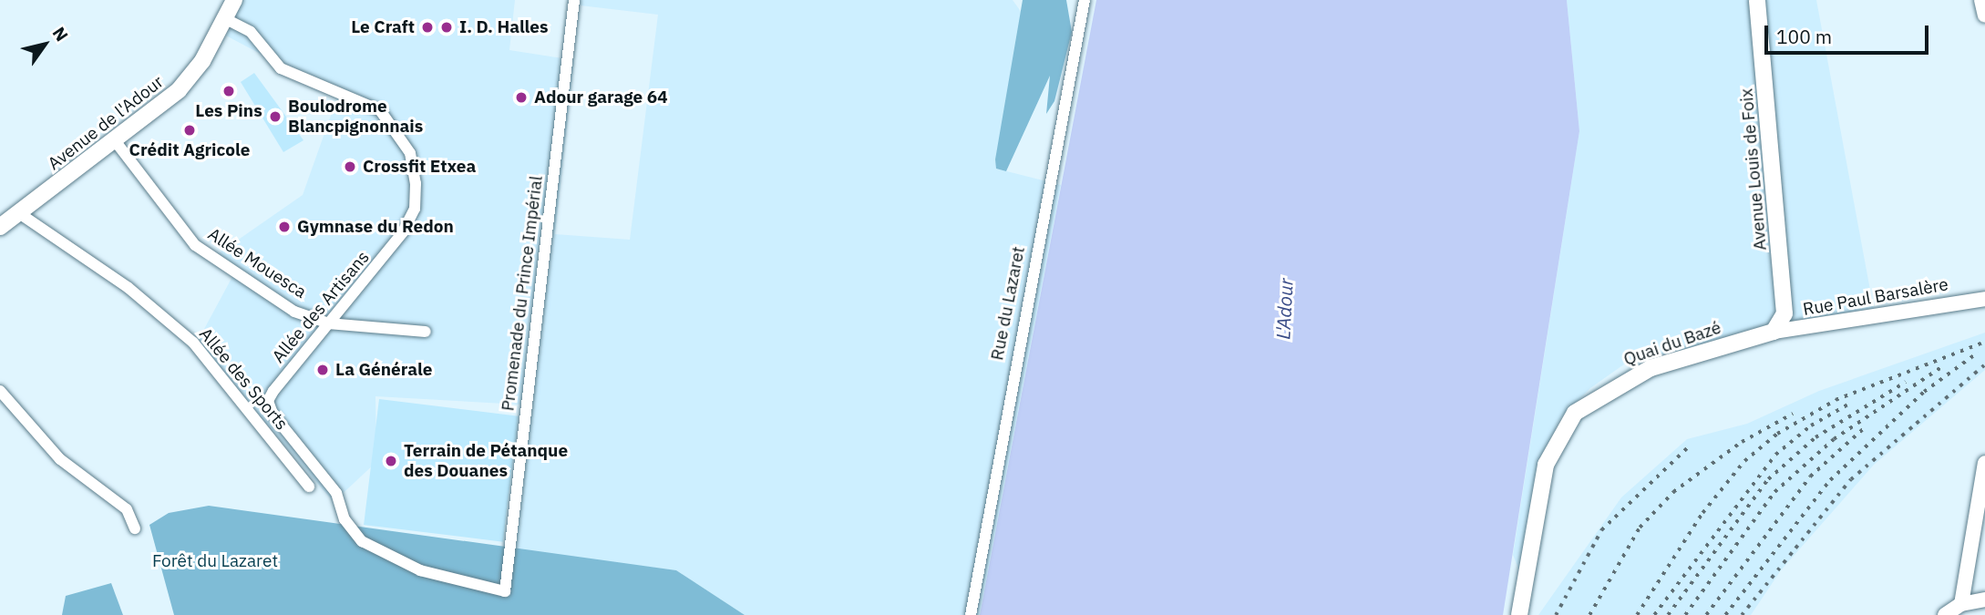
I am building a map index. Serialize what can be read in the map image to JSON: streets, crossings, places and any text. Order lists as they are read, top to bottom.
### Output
{
  "streets": {
    "main road": ["Avenue de l'Adour", "Avenue Louis de Foix", "Quai du Bazé"],
    "street": [
      "Allée Mouesca",
      "Promenade du Prince Impérial",
      "Rue Paul Barsalère",
      "Rue du Lazaret",
      "Allée des Artisans",
      "Allée des Sports"
    ]
  },
  "crossings": [
    ["Avenue de l'Adour", "Allée Mouesca"],
    ["Avenue de l'Adour", "Allée des Artisans"],
    ["Avenue de l'Adour", "Allée des Sports"],
    ["Avenue Louis de Foix", "Rue Paul Barsalère"],
    ["Avenue Louis de Foix", "Quai du Bazé"],
    ["Allée Mouesca", "Allée des Artisans"],
    ["Promenade du Prince Impérial", "Allée des Artisans"],
    ["Rue Paul Barsalère", "Quai du Bazé"]
  ],
  "water": ["L'Adour"],
  "parks": ["Forêt du Lazaret"],
  "places": [
    "Le Craft",
    "I. D. Halles",
    "Les Pins",
    "Adour garage 64",
    "Boulodrome Blancpignonnais",
    "Crédit Agricole",
    "Crossfit Etxea",
    "Gymnase du Redon",
    "La Générale",
    "Terrain de Pétanque des Douanes"
  ],
  "scale_bar": "100 m",
  "north": "top right"
}
